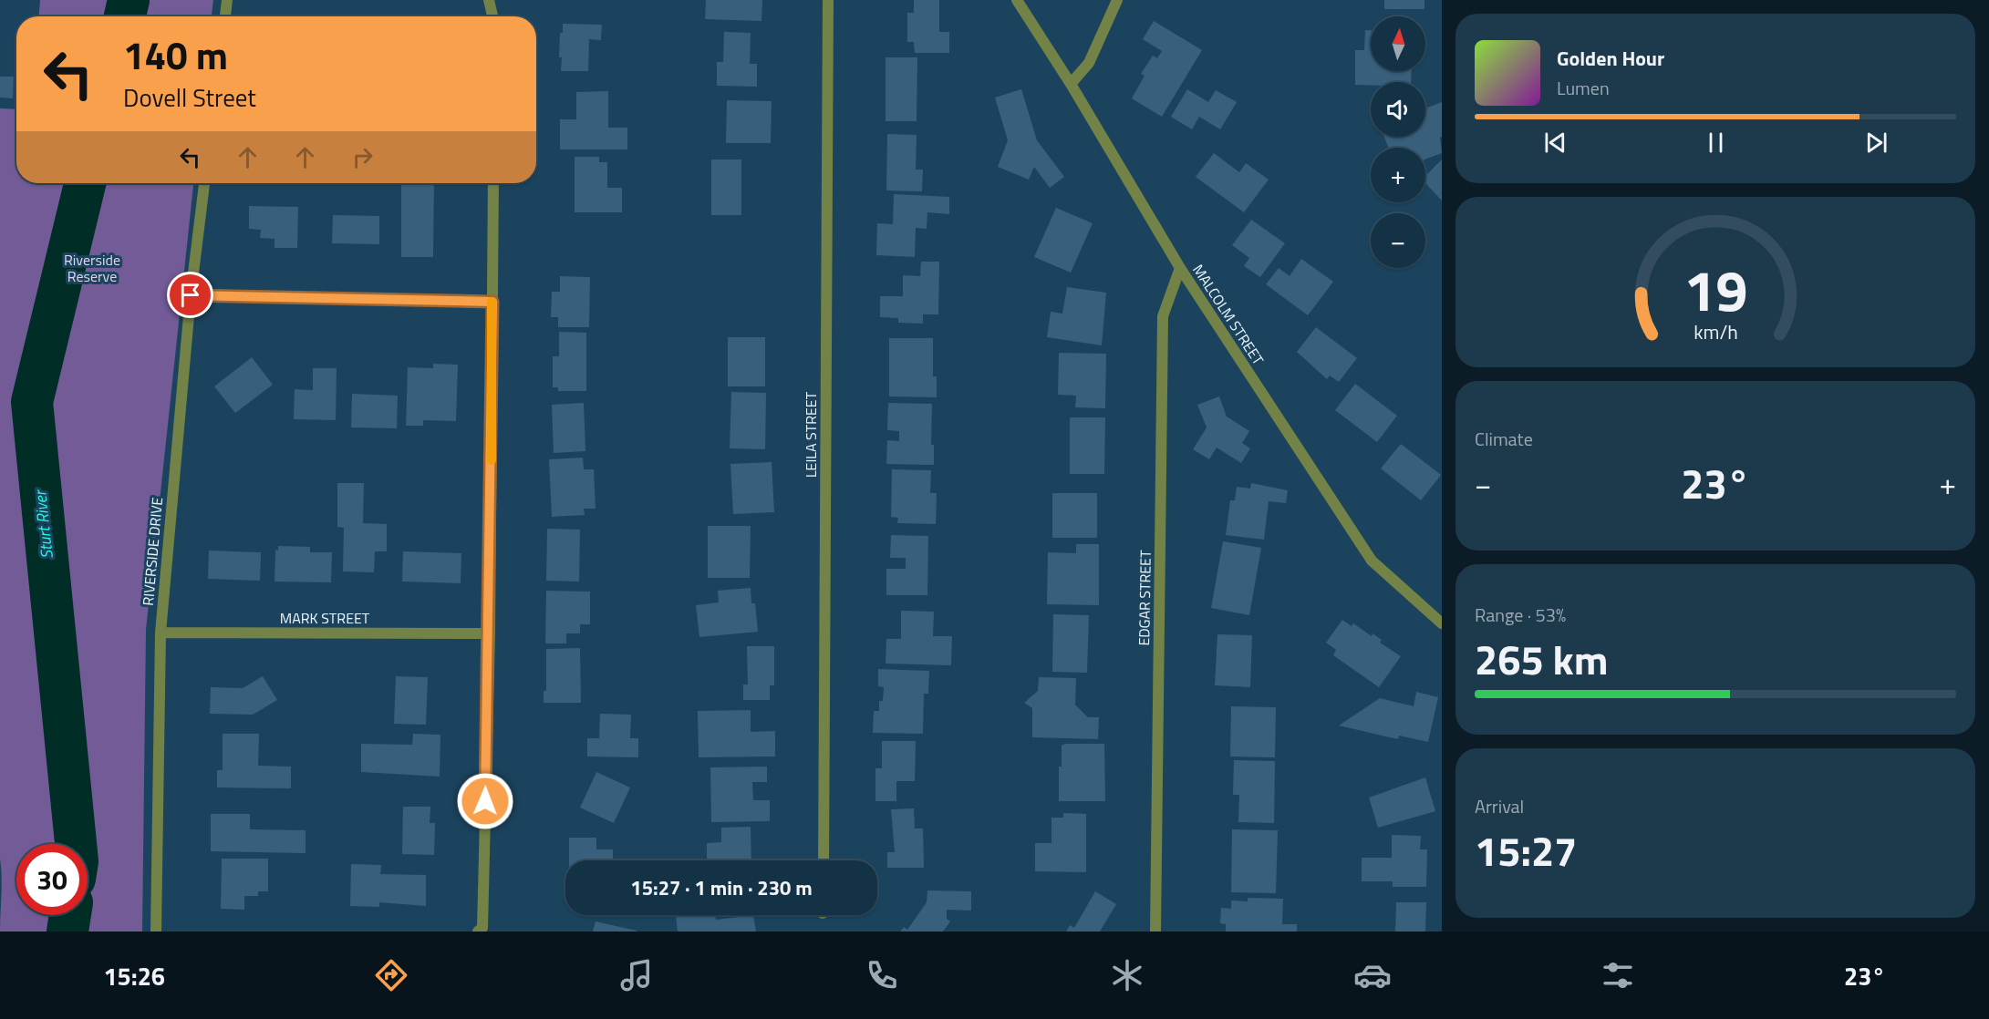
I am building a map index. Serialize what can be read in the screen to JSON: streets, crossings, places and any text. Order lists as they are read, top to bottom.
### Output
{
  "streets": {
    "street": [
      "MALCOLM STREET",
      "LEILA STREET",
      "RIVERSIDE DRIVE",
      "EDGAR STREET",
      "MARK STREET"
    ]
  },
  "crossings": [
    ["MALCOLM STREET", "EDGAR STREET"],
    ["RIVERSIDE DRIVE", "MARK STREET"]
  ],
  "water": ["Sturt River"],
  "parks": ["Riverside Reserve"],
  "north": "top",
  "page": {
    "map_buttons": ["+", "−"],
    "turn": ["140 m", "Dovell Street"],
    "song": ["Golden Hour", "Lumen"],
    "tile": [
      "Climate",
      ["Range · 53%", "265 km"],
      ["Arrival", "15:27"]
    ],
    "heat": ["−", "23°", "+"],
    "limit": "30",
    "trip": "15:27 · 1 min · 230 m",
    "tabs": ["15:26", "23°"],
    "gauge": ["19", "km/h"]
  }
}
